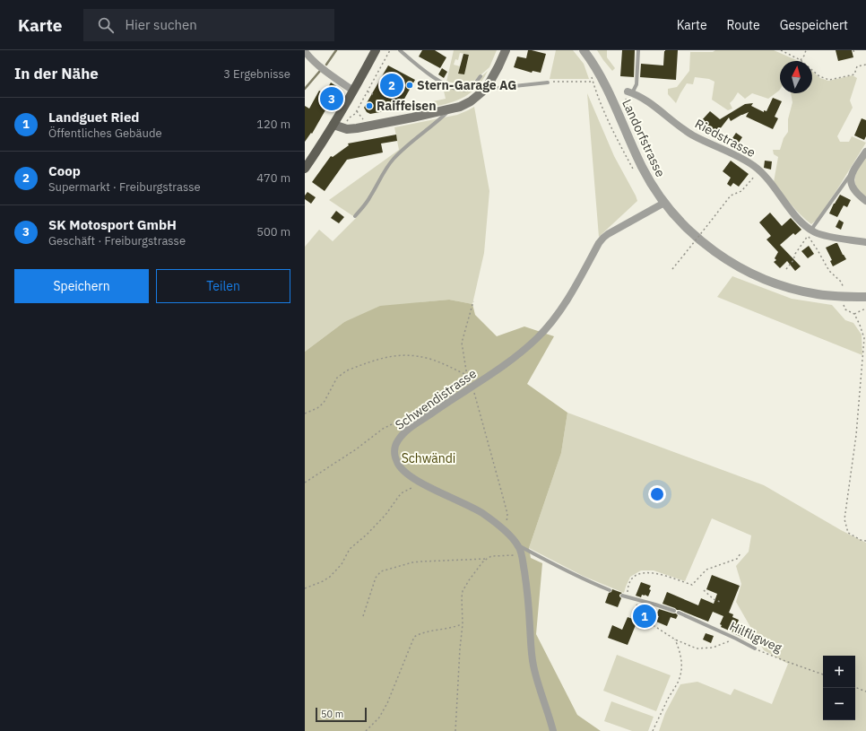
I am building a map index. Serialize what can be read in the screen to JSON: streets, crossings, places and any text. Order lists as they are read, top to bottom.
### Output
{
  "streets": {
    "street": ["Landorfstrasse", "Riedstrasse", "Schwendistrasse"],
    "lane": ["Hilfligweg"]
  },
  "crossings": [
    ["Landorfstrasse", "Schwendistrasse"]
  ],
  "parks": ["Schwändi"],
  "places": ["Stern-Garage AG", "Raiffeisen"],
  "scale_bar": "50 m",
  "north": "top",
  "page": {
    "header": "Karte",
    "search": "Hier suchen",
    "nav": ["Karte", "Route", "Gespeichert"],
    "heading": ["In der Nähe", "3 Ergebnisse"],
    "pins": ["2", "3", "1"],
    "list": [
      {
        "mark": "1",
        "name": "Landguet Ried",
        "note": "Öffentliches Gebäude",
        "value": "120 m"
      },
      {
        "mark": "2",
        "name": "Coop",
        "note": "Supermarkt · Freiburgstrasse",
        "value": "470 m"
      },
      {
        "mark": "3",
        "name": "SK Motosport GmbH",
        "note": "Geschäft · Freiburgstrasse",
        "value": "500 m"
      }
    ],
    "buttons": ["Speichern", "Teilen"],
    "map_buttons": ["+", "−"],
    "scale": "50 m"
  }
}
